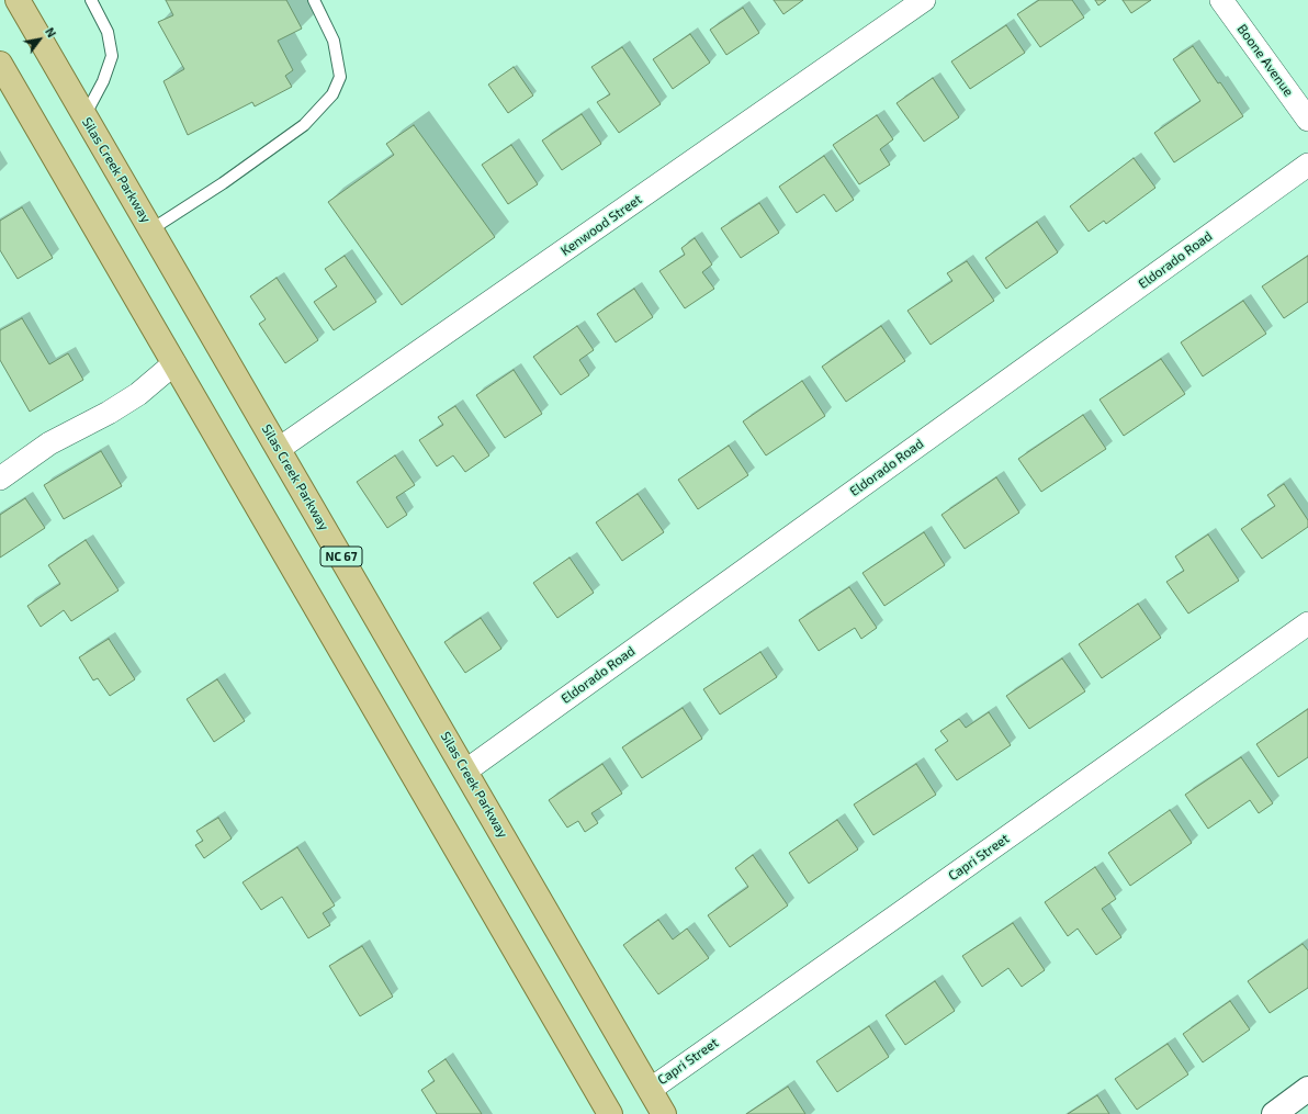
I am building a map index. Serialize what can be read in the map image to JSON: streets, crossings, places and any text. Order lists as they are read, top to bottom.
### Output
{
  "streets": {
    "main road": ["Silas Creek Parkway", "NC 67"],
    "street": [
      "Boone Avenue",
      "Kenwood Street",
      "Eldorado Road",
      "Capri Street"
    ]
  },
  "crossings": [
    ["Silas Creek Parkway", "Kenwood Street"],
    ["Silas Creek Parkway", "Eldorado Road"],
    ["Silas Creek Parkway", "Capri Street"]
  ],
  "north": "top right"
}
